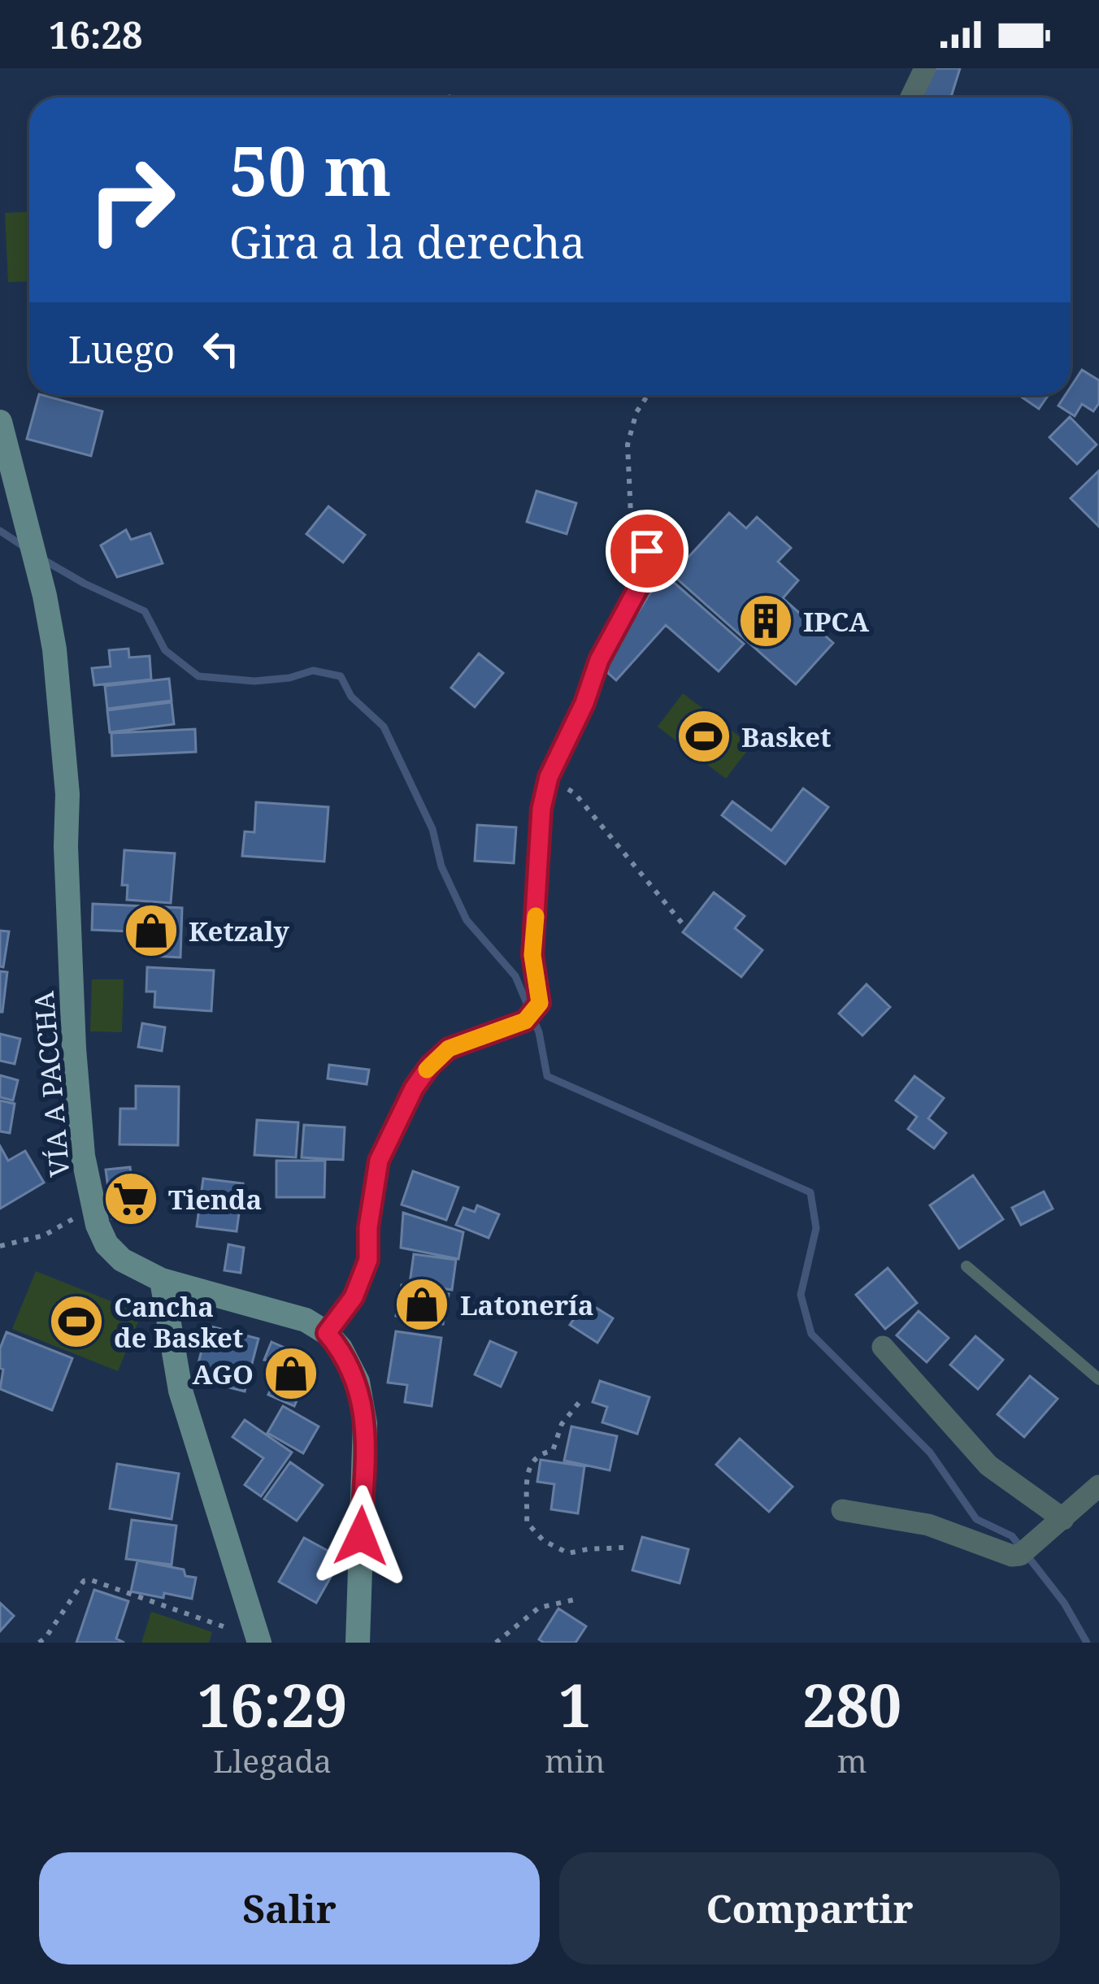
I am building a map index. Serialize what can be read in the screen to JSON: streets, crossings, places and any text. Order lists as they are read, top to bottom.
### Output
{
  "streets": {
    "main road": ["VÍA A PACCHA"]
  },
  "places": {
    "building": ["IPCA"],
    "sports": ["Basket", "Cancha de Basket"],
    "shop": ["Ketzaly", "Latonería", "AGO"],
    "supermarket": ["Tienda"]
  },
  "page": {
    "status": "16:28",
    "turn": ["50 m", "Gira a la derecha"],
    "then": "Luego",
    "eta": [
      "16:29",
      "Llegada",
      "1",
      "min",
      "280",
      "m"
    ],
    "buttons": ["Salir", "Compartir"]
  }
}
